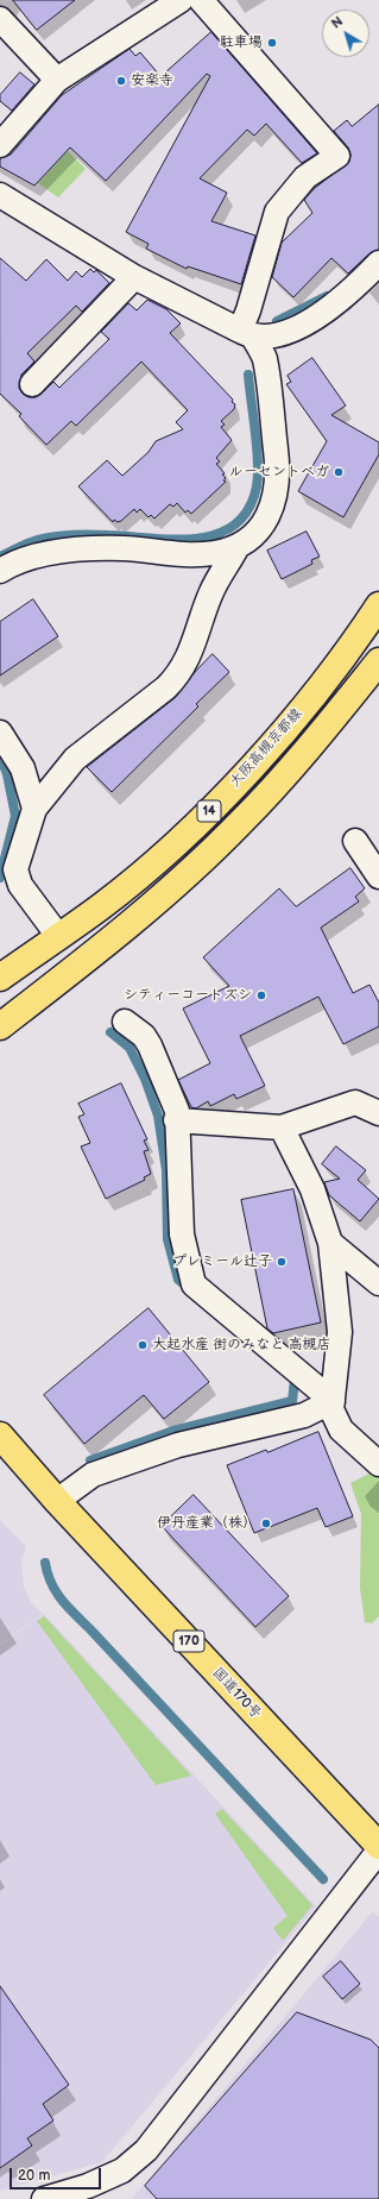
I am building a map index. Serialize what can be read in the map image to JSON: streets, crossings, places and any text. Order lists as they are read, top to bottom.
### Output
{
  "streets": {
    "main road": [
      "大阪高槻京都線",
      "14",
      "170",
      "国道170号"
    ]
  },
  "places": [
    "駐車場",
    "安楽寺",
    "ルーセントベガ",
    "シティーコートズシ",
    "プレミール辻子",
    "大起水産 街のみなと 高槻店",
    "伊丹産業（株）"
  ],
  "scale_bar": "20 m",
  "north": "top left"
}
